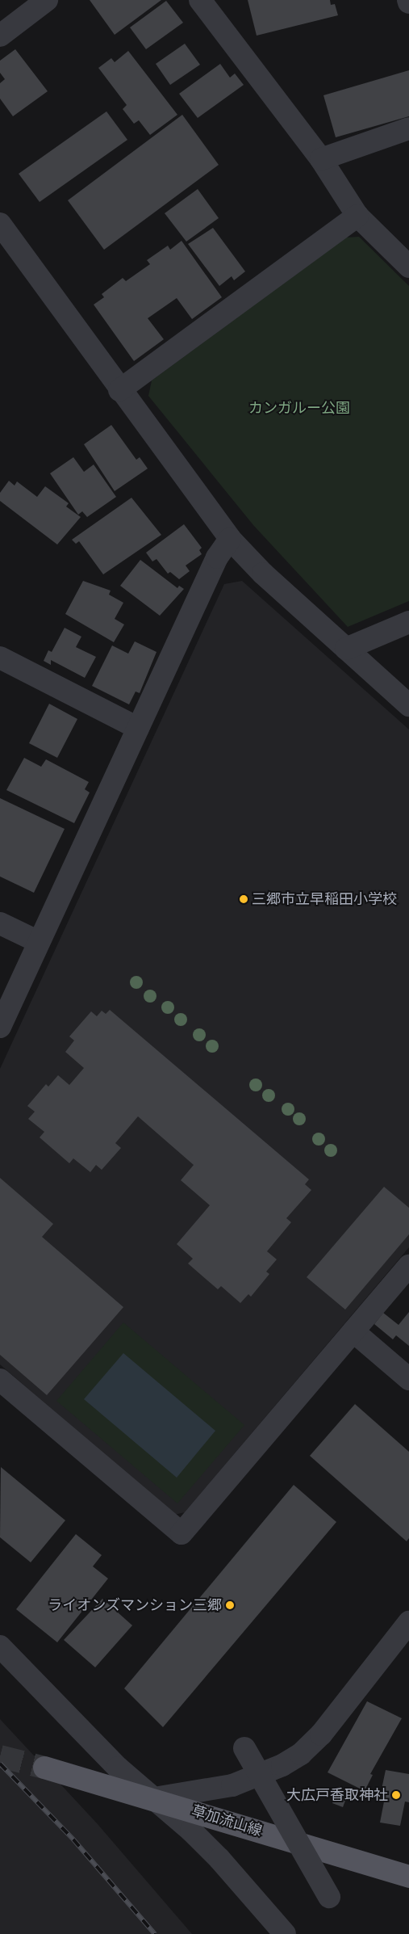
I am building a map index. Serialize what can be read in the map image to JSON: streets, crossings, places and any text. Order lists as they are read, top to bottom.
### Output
{
  "streets": {
    "main road": ["草加流山線"]
  },
  "parks": ["カンガルー公園"],
  "places": ["三郷市立早稲田小学校", "ライオンズマンション三郷", "大広戸香取神社"]
}
